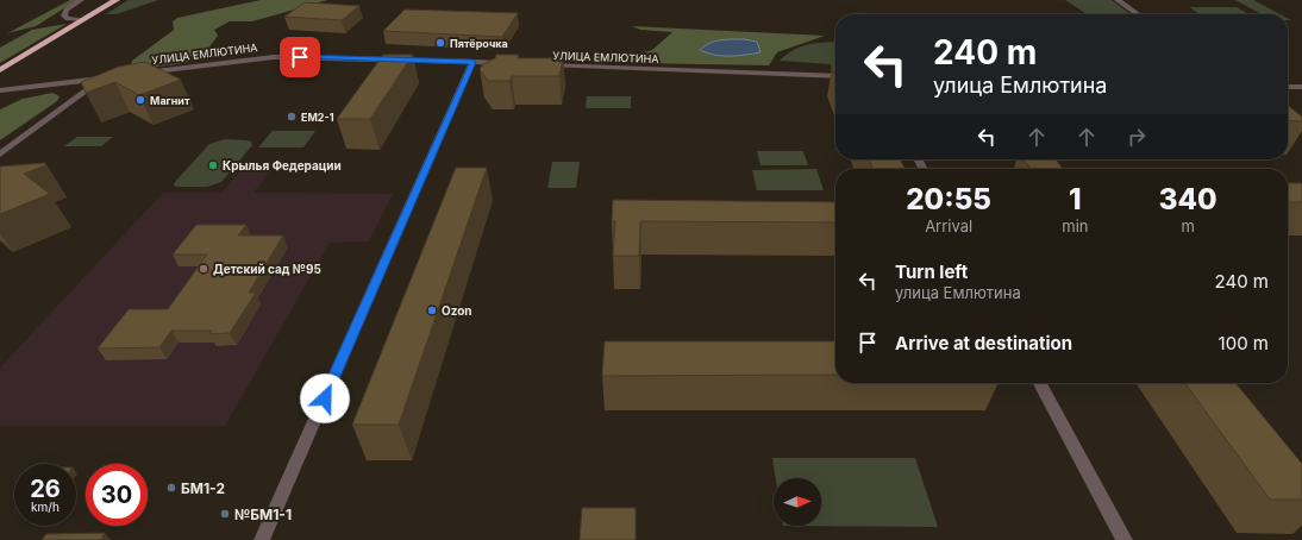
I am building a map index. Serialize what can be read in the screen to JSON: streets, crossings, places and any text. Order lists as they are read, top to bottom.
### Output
{
  "streets": {
    "street": ["УЛИЦА ЕМЛЮТИНА"]
  },
  "places": [
    "Пятёрочка",
    "Магнит",
    "ЕМ2-1",
    "Крылья Федерации",
    "Детский сад №95",
    "Ozon",
    "БМ1-2",
    "№БМ1-1"
  ],
  "north": "right",
  "page": {
    "turn": ["240 m", "улица Емлютина"],
    "eta": [
      "20:55",
      "Arrival",
      "1",
      "min",
      "340",
      "m"
    ],
    "list": [
      {
        "name": "Turn left",
        "note": "улица Емлютина",
        "value": "240 m"
      },
      {
        "name": "Arrive at destination",
        "value": "100 m"
      }
    ],
    "speed": "26 km/h",
    "limit": "30"
  }
}
